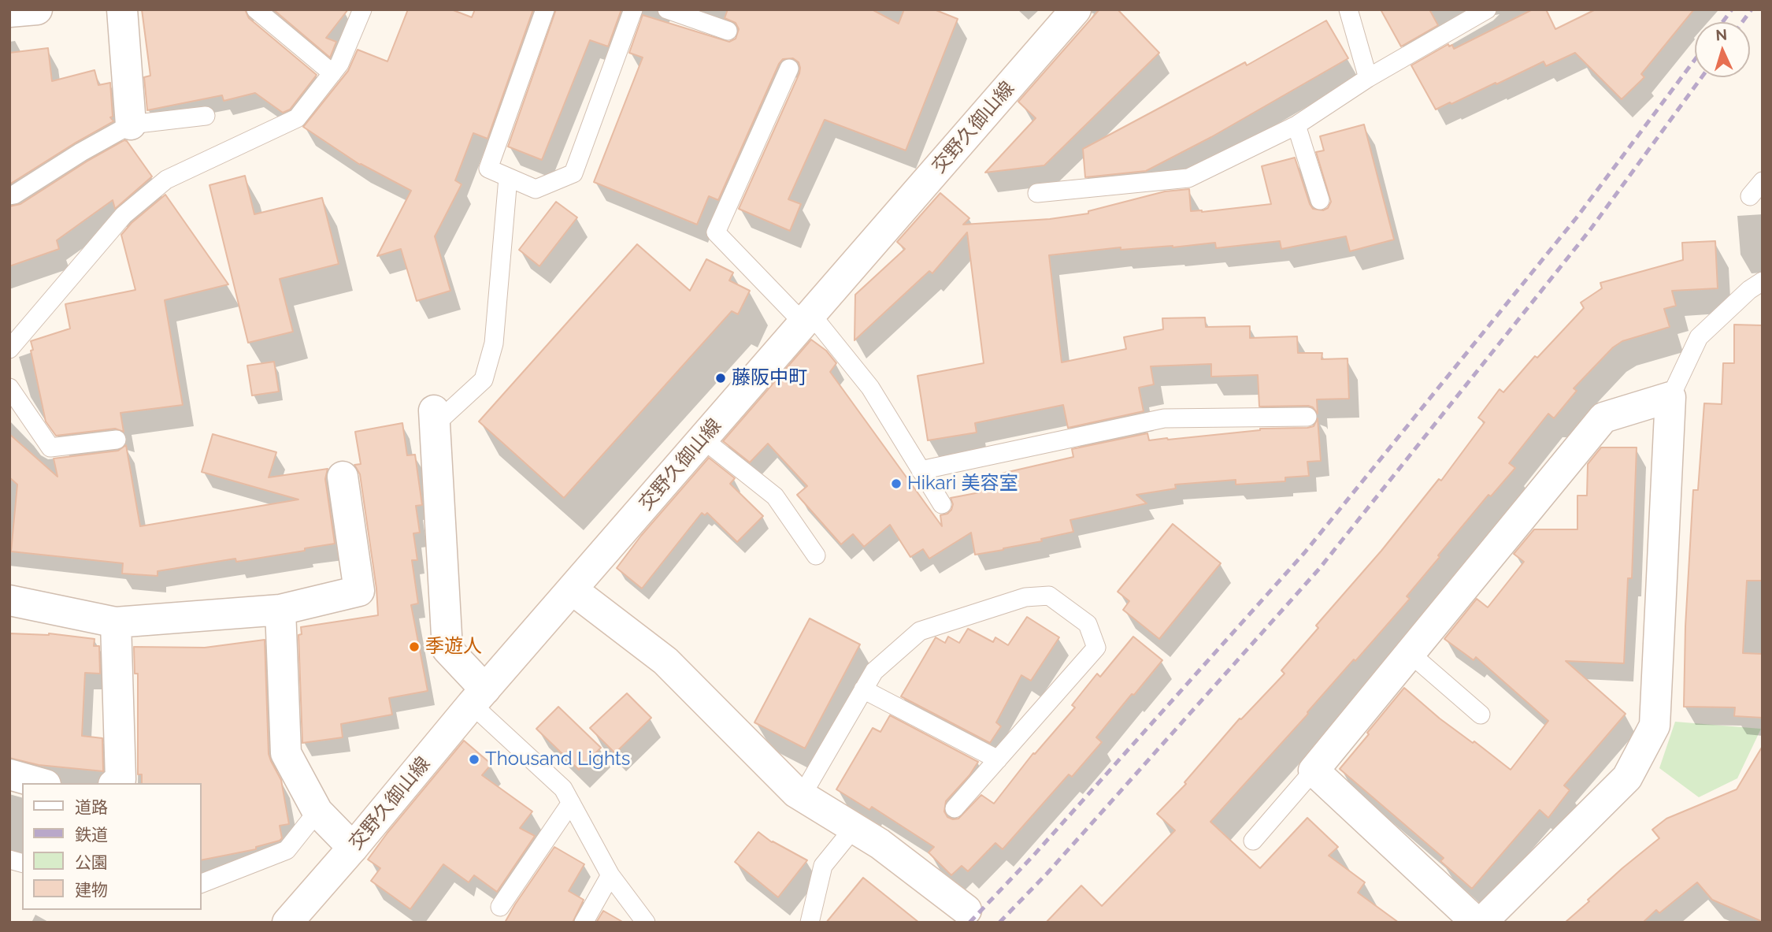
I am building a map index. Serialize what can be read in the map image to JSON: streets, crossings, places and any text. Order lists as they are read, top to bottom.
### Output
{
  "streets": {
    "street": ["交野久御山線"]
  },
  "places": [
    "藤阪中町",
    "Hikari 美容室",
    "季遊人",
    "Thousand Lights"
  ],
  "legend": [
    "道路",
    "鉄道",
    "公園",
    "建物"
  ],
  "north": "top"
}
